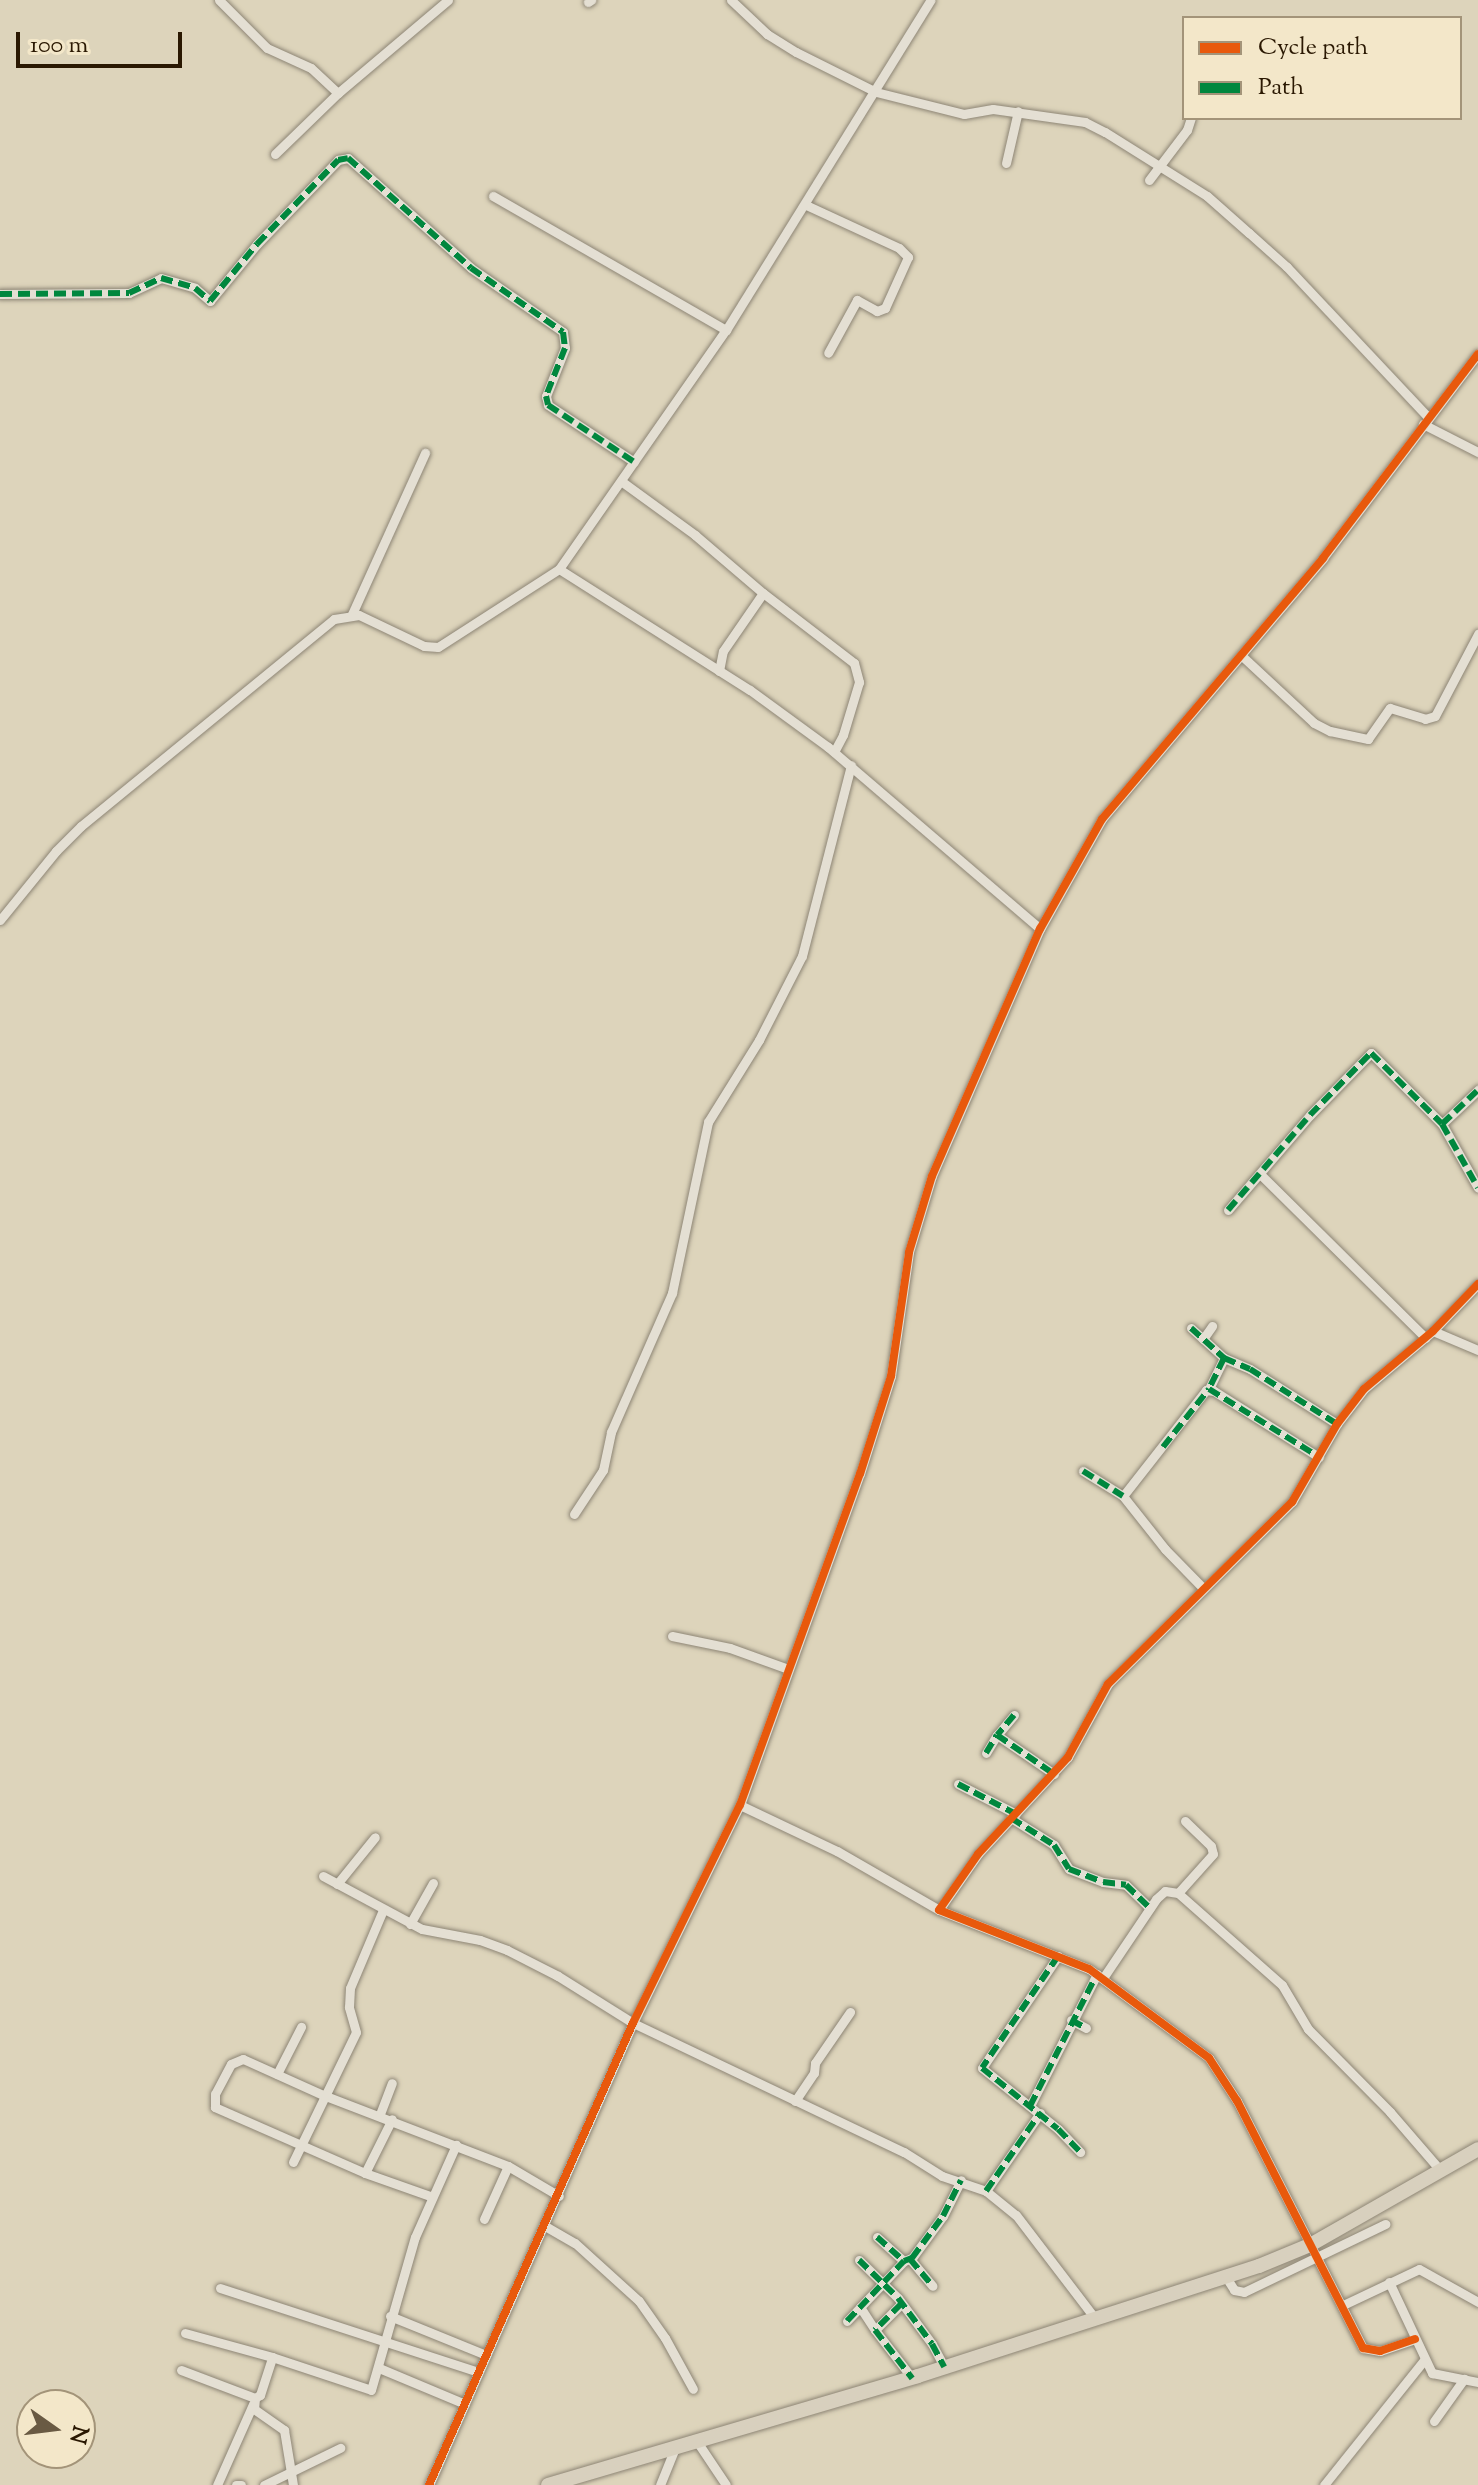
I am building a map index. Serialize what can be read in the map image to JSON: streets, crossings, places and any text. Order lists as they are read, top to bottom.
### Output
{
  "legend": ["Cycle path", "Path"],
  "scale_bar": "100 m",
  "north": "right"
}
